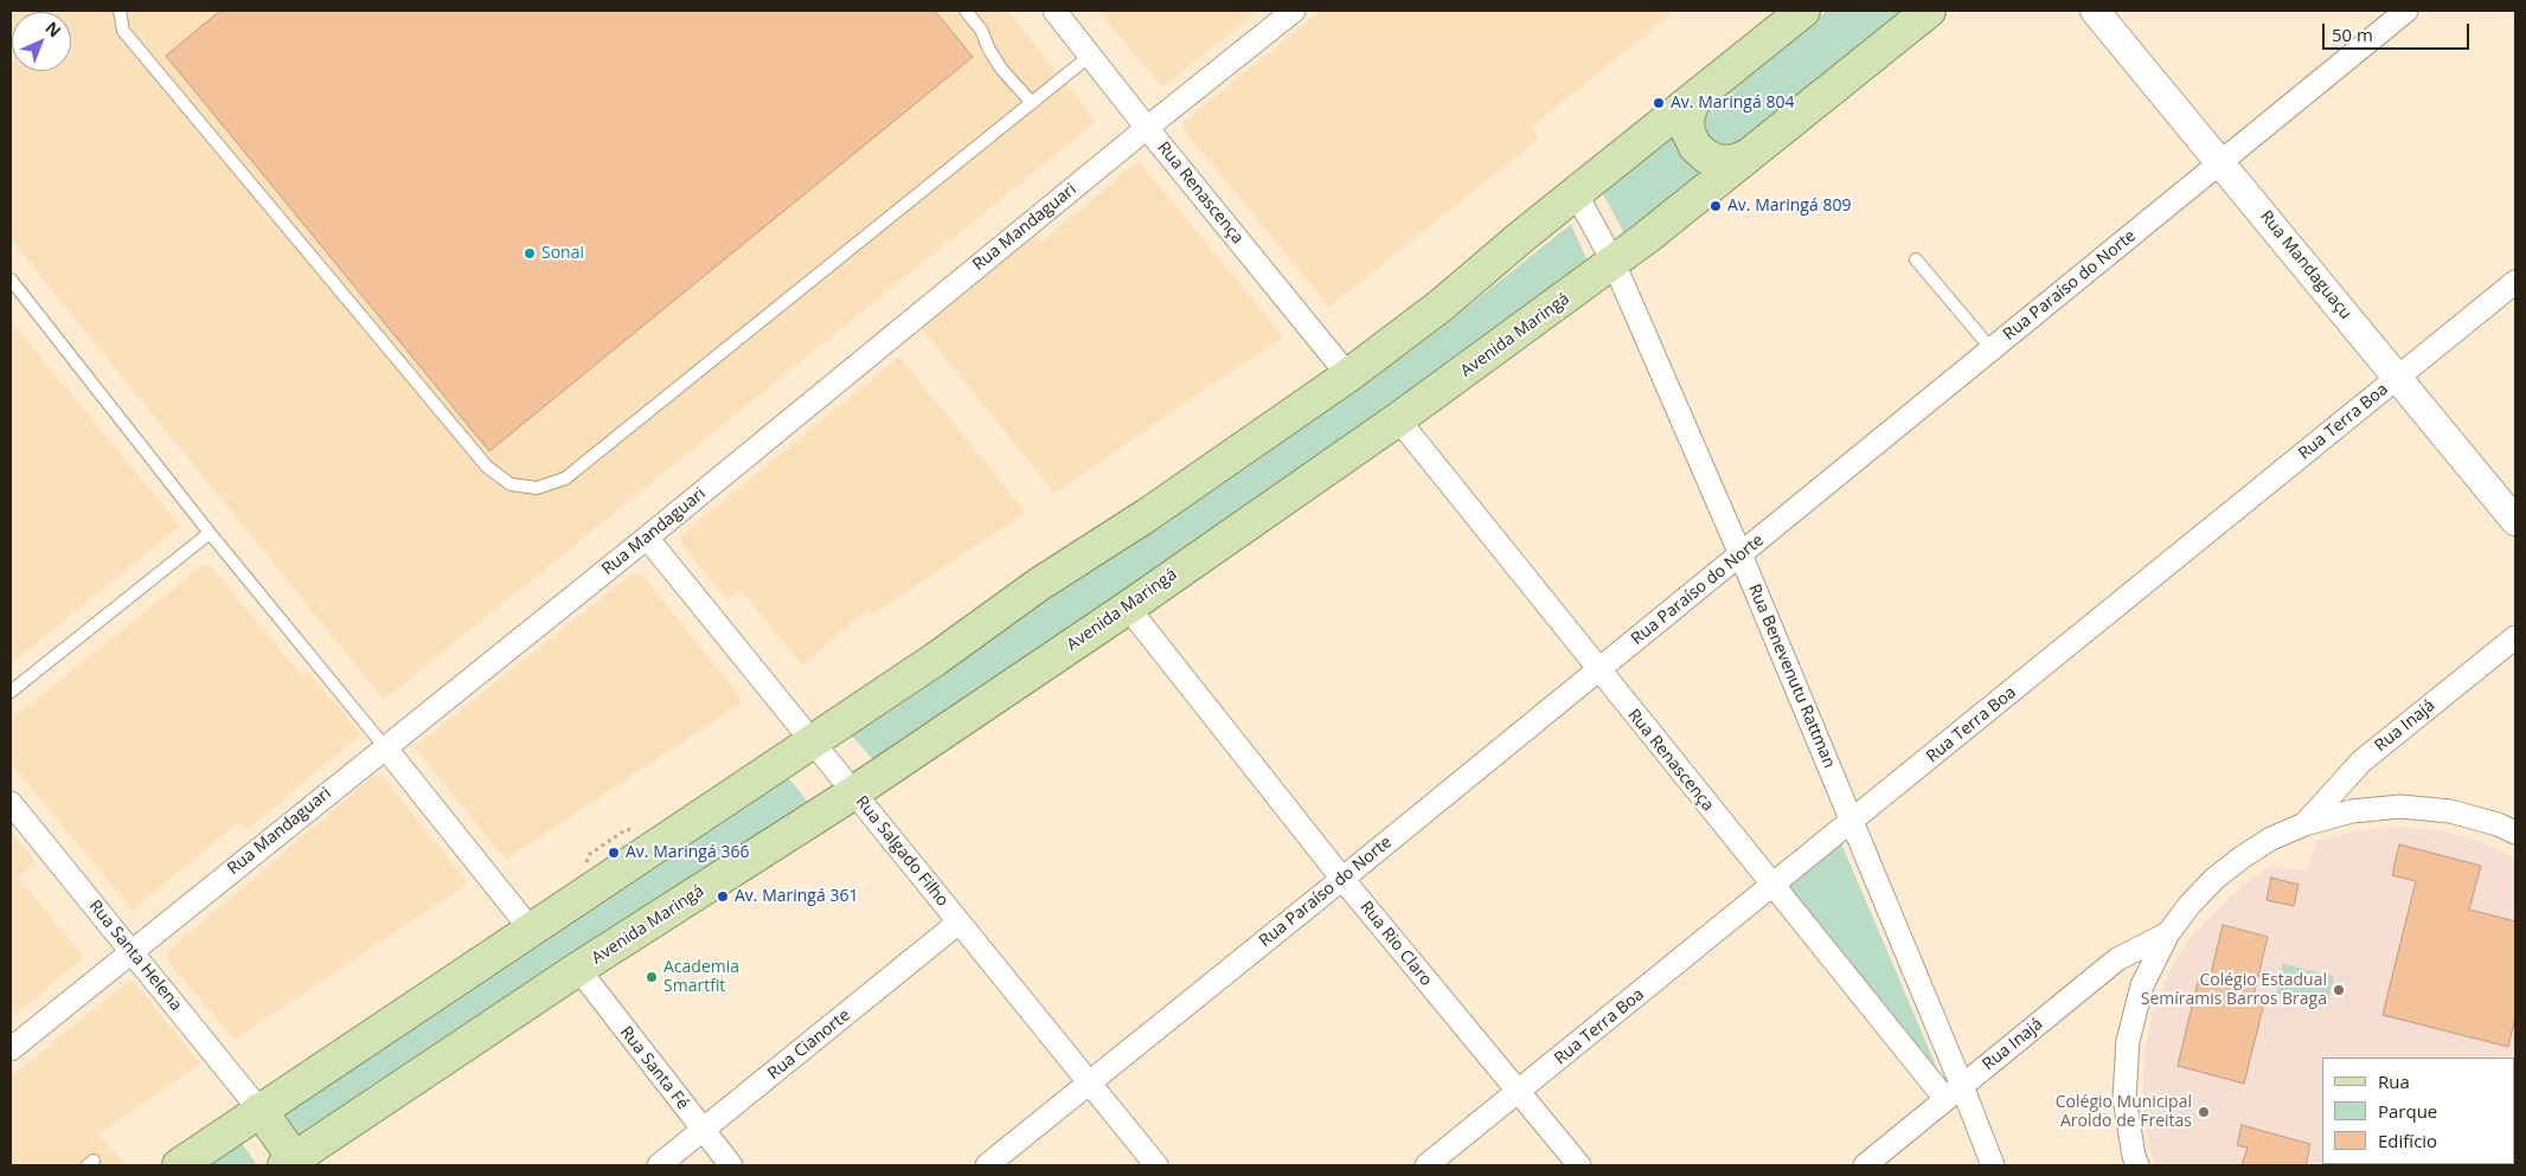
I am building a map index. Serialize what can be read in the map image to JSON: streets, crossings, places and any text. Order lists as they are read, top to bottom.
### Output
{
  "streets": {
    "main road": ["Avenida Maringá"],
    "street": [
      "Rua Renascença",
      "Rua Mandaguari",
      "Rua Mandaguaçu",
      "Rua Paraíso do Norte",
      "Rua Terra Boa",
      "Rua Benevenutu Rattman",
      "Rua Inajá",
      "Rua Salgado Filho",
      "Rua Rio Claro",
      "Rua Santa Helena",
      "Rua Cianorte",
      "Rua Santa Fé"
    ]
  },
  "crossings": [
    ["Rua Renascença", "Rua Mandaguari"],
    ["Rua Renascença", "Rua Paraíso do Norte"],
    ["Rua Renascença", "Avenida Maringá"],
    ["Rua Renascença", "Rua Terra Boa"],
    ["Rua Renascença", "Rua Benevenutu Rattman"],
    ["Rua Renascença", "Rua Inajá"],
    ["Rua Mandaguari", "Rua Salgado Filho"],
    ["Rua Mandaguari", "Rua Santa Helena"],
    ["Rua Mandaguaçu", "Rua Paraíso do Norte"],
    ["Rua Mandaguaçu", "Rua Terra Boa"],
    ["Rua Paraíso do Norte", "Rua Benevenutu Rattman"],
    ["Rua Paraíso do Norte", "Rua Salgado Filho"],
    ["Rua Paraíso do Norte", "Rua Rio Claro"],
    ["Avenida Maringá", "Rua Benevenutu Rattman"],
    ["Avenida Maringá", "Rua Salgado Filho"],
    ["Avenida Maringá", "Rua Rio Claro"],
    ["Avenida Maringá", "Rua Santa Fé"],
    ["Rua Terra Boa", "Rua Benevenutu Rattman"],
    ["Rua Terra Boa", "Rua Rio Claro"],
    ["Rua Benevenutu Rattman", "Rua Inajá"],
    ["Rua Salgado Filho", "Rua Cianorte"],
    ["Rua Cianorte", "Rua Santa Fé"]
  ],
  "places": [
    "Av. Maringá 804",
    "Av. Maringá 809",
    "Sonai",
    "Av. Maringá 366",
    "Av. Maringá 361",
    "Academia Smartfit",
    "Colégio Estadual Semíramis Barros Braga",
    "Colégio Municipal Aroldo de Freitas"
  ],
  "legend": ["Rua", "Parque", "Edifício"],
  "scale_bar": "50 m",
  "north": "top right"
}
